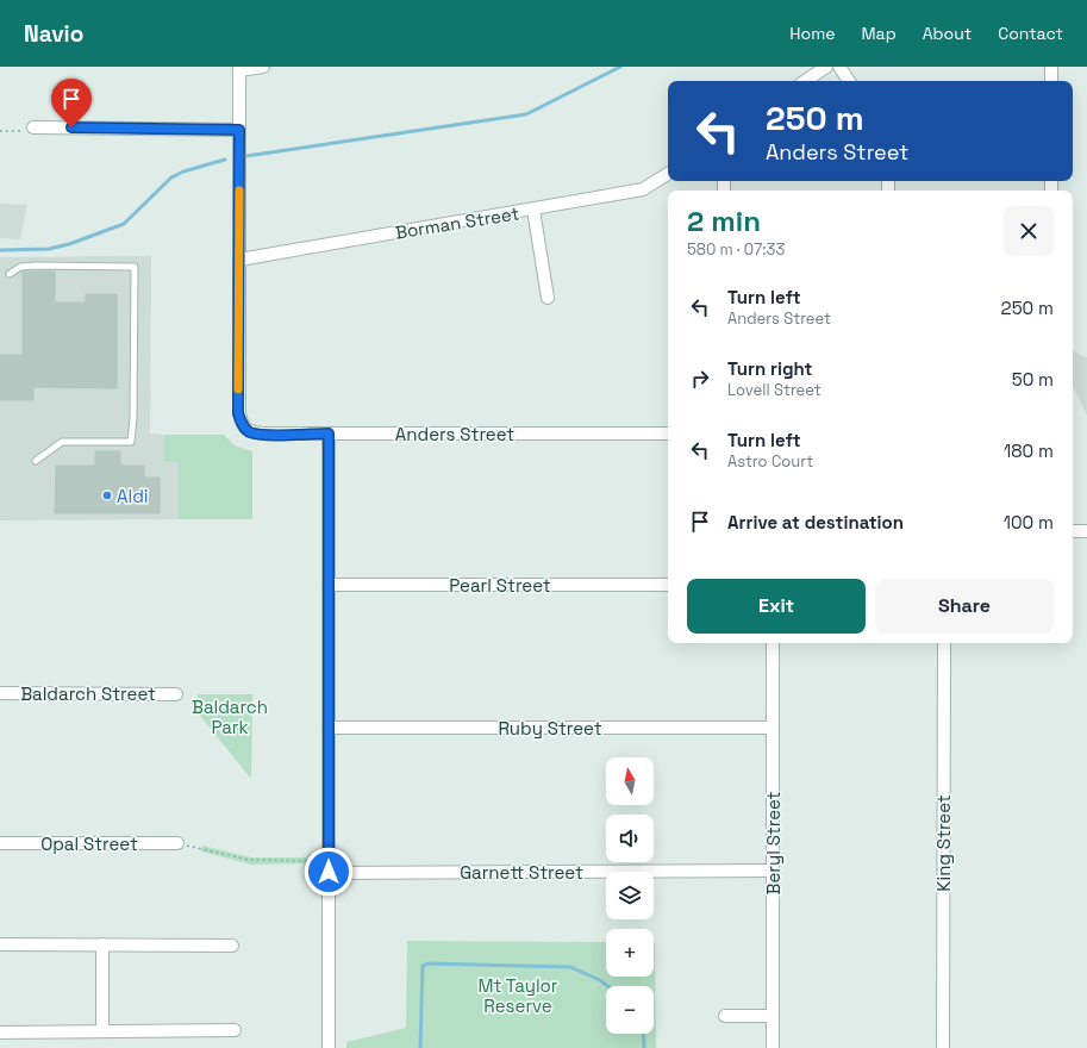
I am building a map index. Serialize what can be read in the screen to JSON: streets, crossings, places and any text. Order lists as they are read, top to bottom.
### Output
{
  "streets": {
    "street": [
      "Borman Street",
      "Anders Street",
      "Pearl Street",
      "Baldarch Street",
      "Ruby Street",
      "Opal Street",
      "Beryl Street",
      "King Street",
      "Garnett Street"
    ]
  },
  "crossings": [
    ["Borman Street", "Anders Street"],
    ["Ruby Street", "Beryl Street"],
    ["Beryl Street", "Garnett Street"]
  ],
  "parks": ["Baldarch Park", "Mt Taylor Reserve"],
  "places": ["Aldi"],
  "north": "top",
  "page": {
    "header": "Navio",
    "nav": [
      "Home",
      "Map",
      "About",
      "Contact"
    ],
    "turn": ["250 m", "Anders Street"],
    "heading": ["2 min", "580 m · 07:33"],
    "list": [
      {
        "name": "Turn left",
        "note": "Anders Street",
        "value": "250 m"
      },
      {
        "name": "Turn right",
        "note": "Lovell Street",
        "value": "50 m"
      },
      {
        "name": "Turn left",
        "note": "Astro Court",
        "value": "180 m"
      },
      {
        "name": "Arrive at destination",
        "value": "100 m"
      }
    ],
    "buttons": ["Exit", "Share"],
    "map_buttons": ["+", "−"]
  }
}
